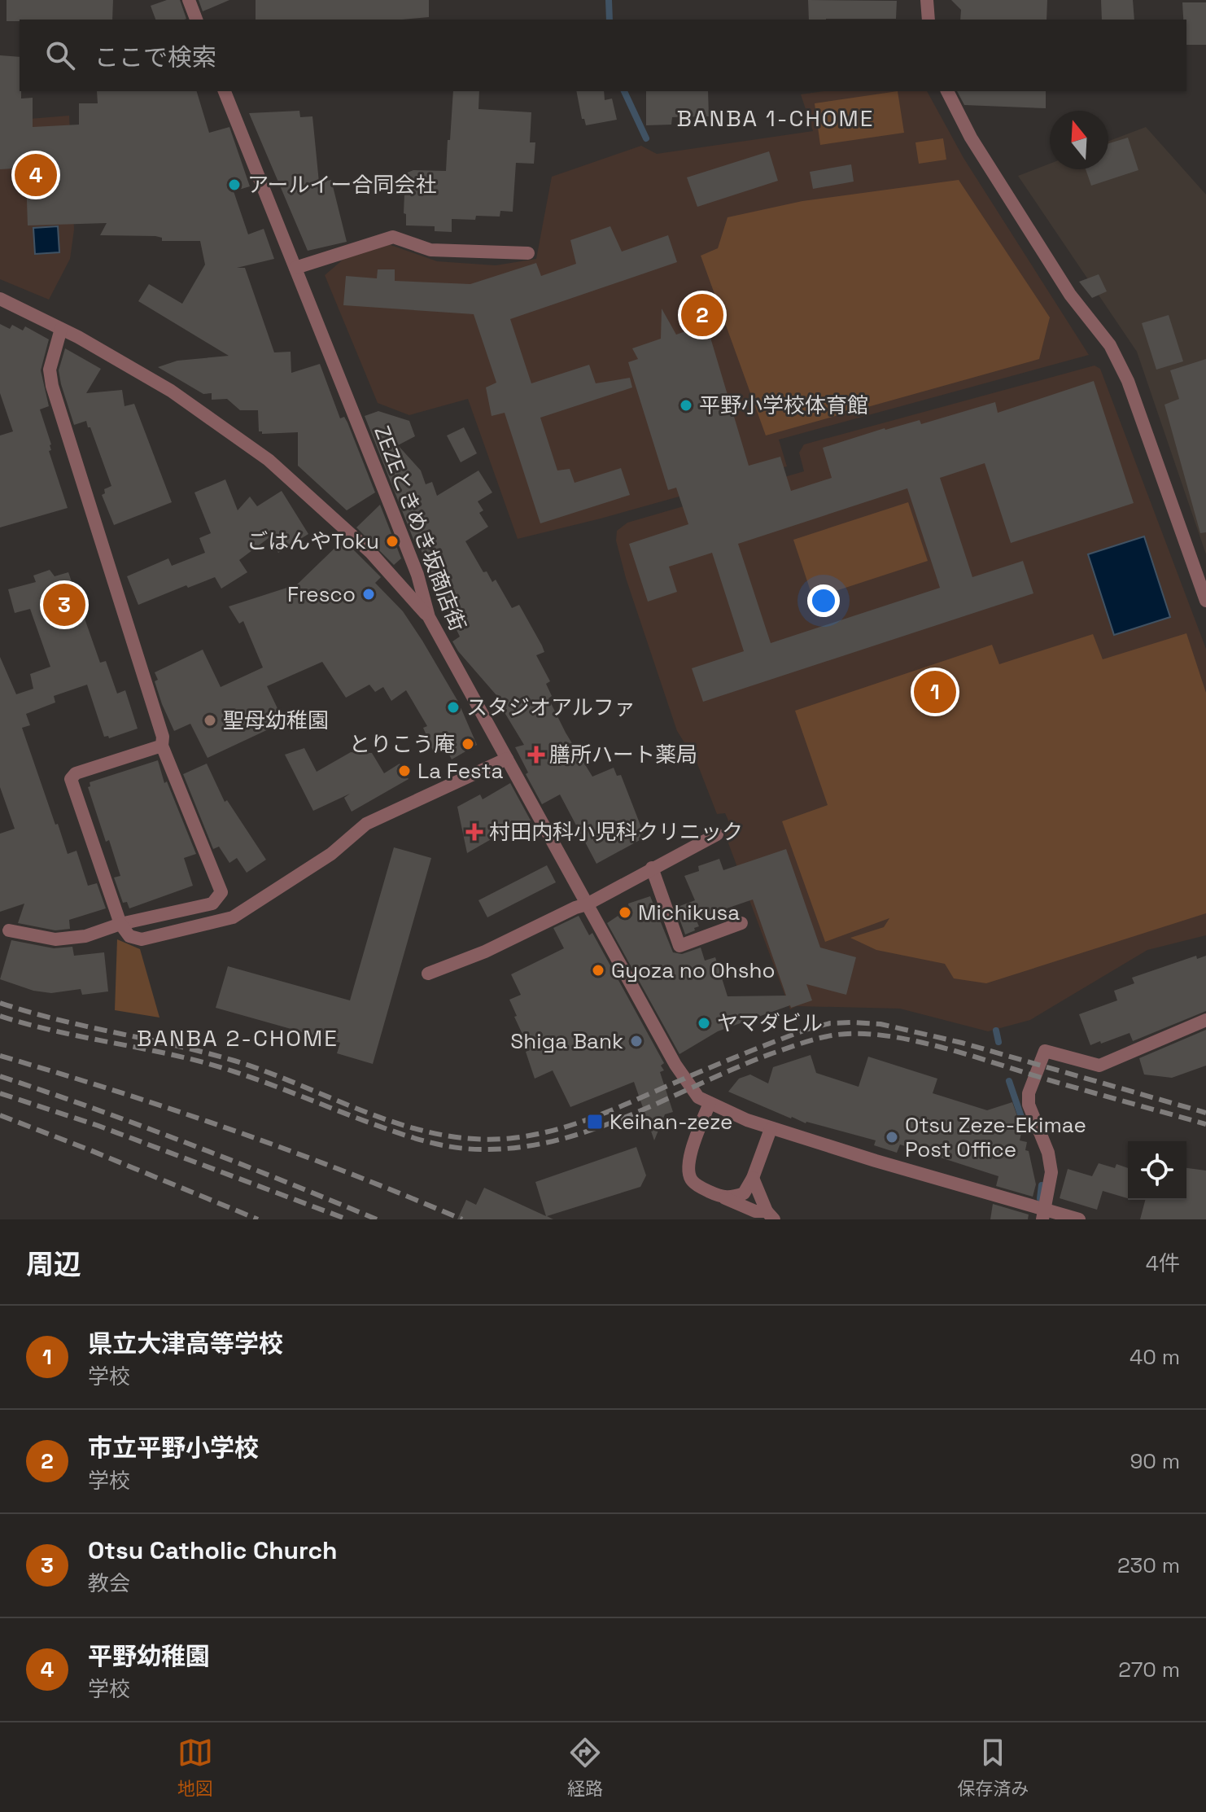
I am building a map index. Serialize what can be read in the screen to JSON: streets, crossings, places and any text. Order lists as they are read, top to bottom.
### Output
{
  "streets": {
    "street": ["ZEZEときめき坂商店街"]
  },
  "districts": ["BANBA 1-CHOME", "BANBA 2-CHOME"],
  "places": {
    "other": [
      "アールイー合同会社",
      "平野小学校体育館",
      "ごはんやToku",
      "Fresco",
      "スタジオアルファ",
      "聖母幼稚園",
      "とりこう庵",
      "La Festa",
      "Michikusa",
      "Gyoza no Ohsho",
      "ヤマダビル",
      "Shiga Bank",
      "Otsu Zeze-Ekimae Post Office"
    ],
    "health": ["膳所ハート薬局", "村田内科小児科クリニック"],
    "transit": ["Keihan-zeze"]
  },
  "north": "top",
  "page": {
    "search": "ここで検索",
    "pins": [
      "4",
      "2",
      "3",
      "1"
    ],
    "heading": ["周辺", "4件"],
    "list": [
      {
        "mark": "1",
        "name": "県立大津高等学校",
        "note": "学校",
        "value": "40 m"
      },
      {
        "mark": "2",
        "name": "市立平野小学校",
        "note": "学校",
        "value": "90 m"
      },
      {
        "mark": "3",
        "name": "Otsu Catholic Church",
        "note": "教会",
        "value": "230 m"
      },
      {
        "mark": "4",
        "name": "平野幼稚園",
        "note": "学校",
        "value": "270 m"
      }
    ],
    "nav": ["地図", "経路", "保存済み"]
  }
}
